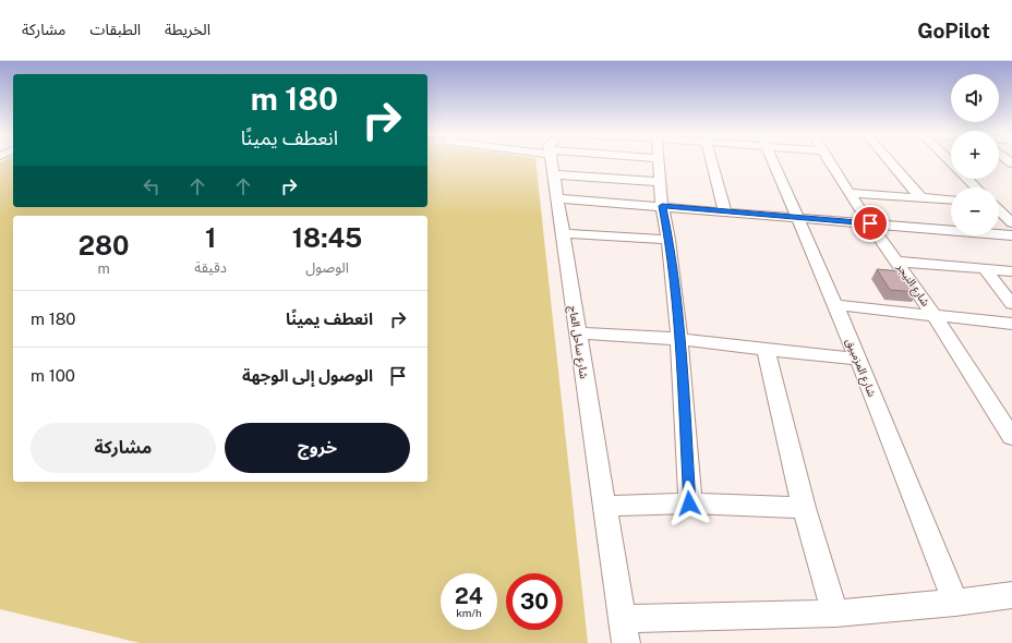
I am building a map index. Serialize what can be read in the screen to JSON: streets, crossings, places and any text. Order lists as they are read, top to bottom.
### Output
{
  "streets": {
    "street": ["شارع النيجر", "شارع ساحل العاج", "شارع المزمبيق"]
  },
  "page": {
    "header": "GoPilot",
    "nav": ["الخريطة", "الطبقات", "مشاركة"],
    "map_buttons": ["+", "−"],
    "turn": ["180 m", "انعطف يمينًا"],
    "eta": [
      "18:45",
      "الوصول",
      "1",
      "دقيقة",
      "280",
      "m"
    ],
    "list": [
      {
        "name": "انعطف يمينًا",
        "value": "180 m"
      },
      {
        "name": "الوصول إلى الوجهة",
        "value": "100 m"
      }
    ],
    "buttons": ["خروج", "مشاركة"],
    "speed": "24 km/h",
    "limit": "30"
  }
}
